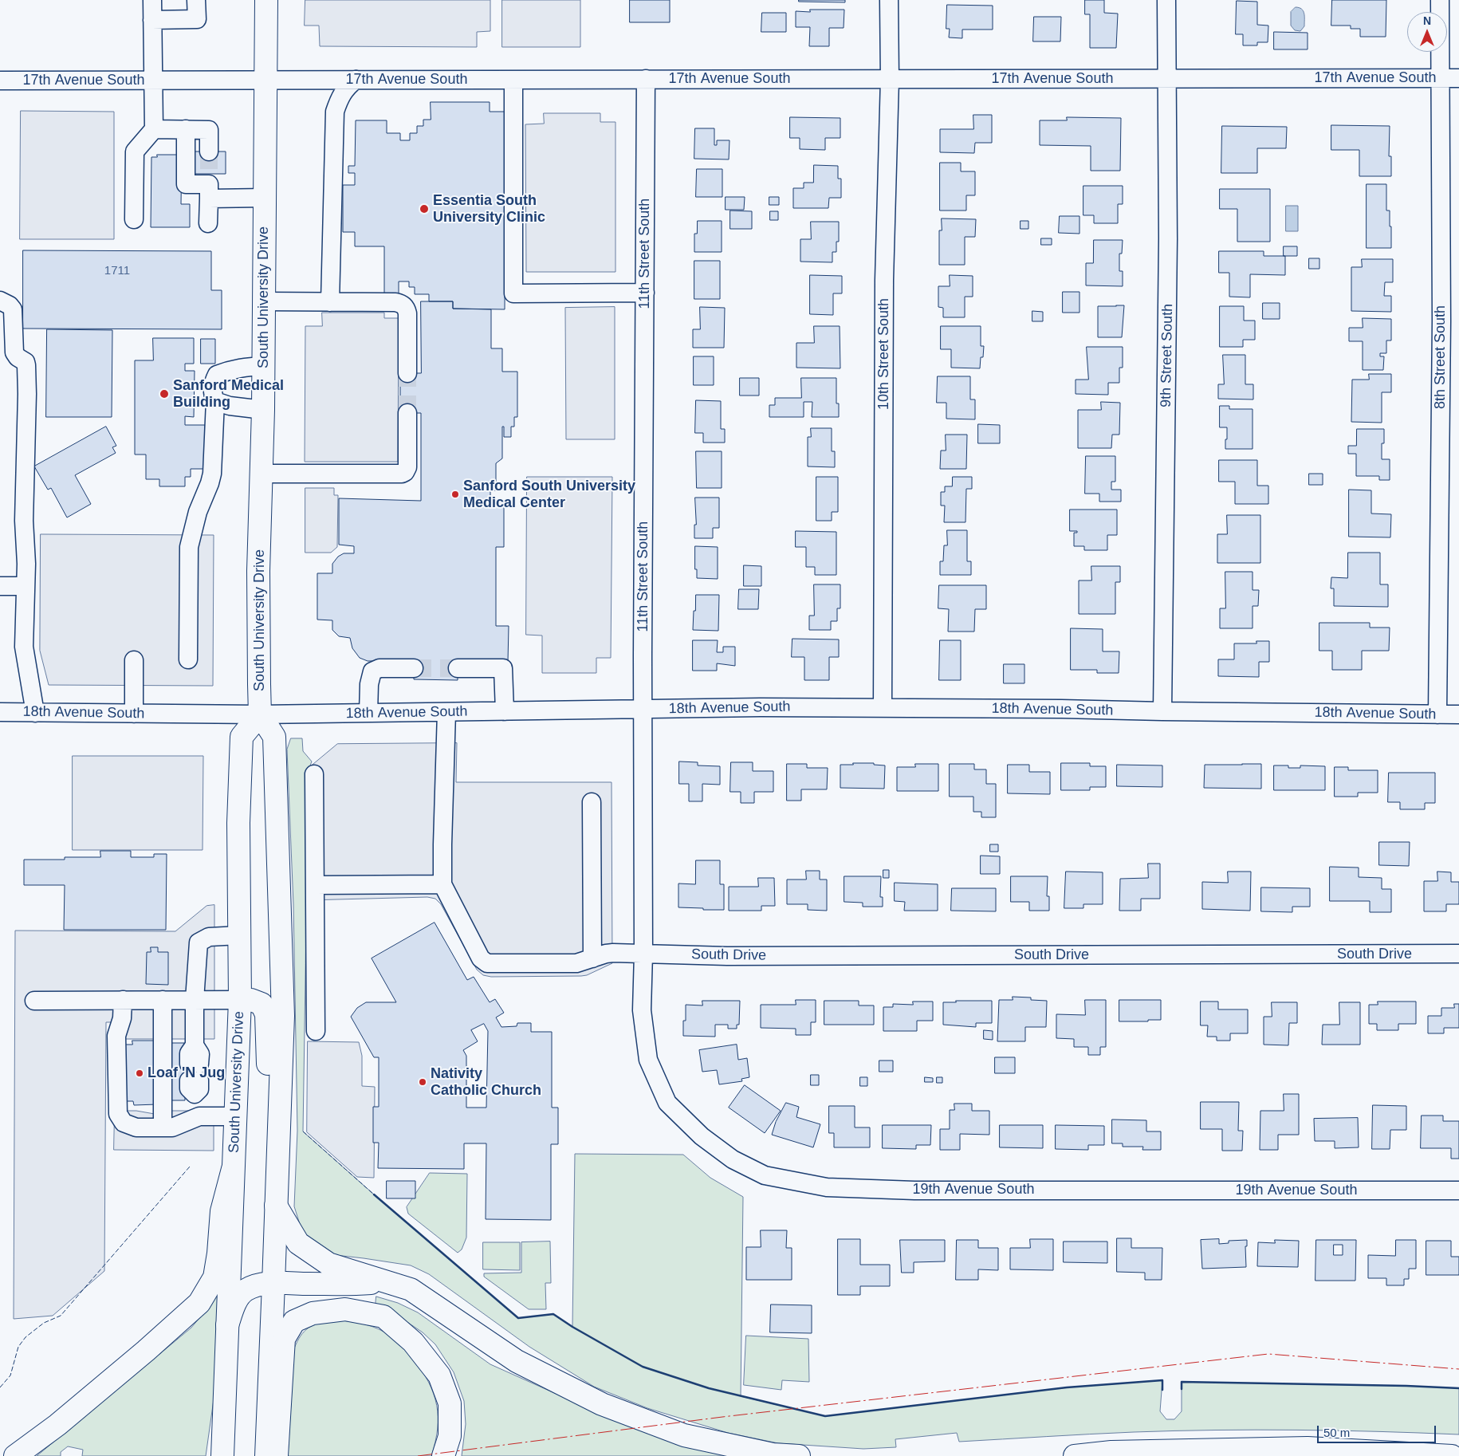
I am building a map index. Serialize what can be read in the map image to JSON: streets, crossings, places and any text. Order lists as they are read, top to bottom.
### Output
{
  "streets": {
    "main road": ["South University Drive"],
    "street": [
      "17th Avenue South",
      "11th Street South",
      "10th Street South",
      "9th Street South",
      "8th Street South",
      "18th Avenue South",
      "South Drive",
      "19th Avenue South"
    ]
  },
  "crossings": [
    ["17th Avenue South", "11th Street South"],
    ["17th Avenue South", "South University Drive"],
    ["17th Avenue South", "10th Street South"],
    ["17th Avenue South", "9th Street South"],
    ["17th Avenue South", "8th Street South"],
    ["11th Street South", "18th Avenue South"],
    ["11th Street South", "South Drive"],
    ["11th Street South", "19th Avenue South"],
    ["South University Drive", "18th Avenue South"],
    ["10th Street South", "18th Avenue South"],
    ["9th Street South", "18th Avenue South"],
    ["8th Street South", "18th Avenue South"],
    ["South Drive", "19th Avenue South"]
  ],
  "places": [
    "Essentia South University Clinic",
    "Sanford Medical Building",
    "Sanford South University Medical Center",
    "Loaf 'N Jug",
    "Nativity Catholic Church"
  ],
  "house_numbers": ["1711"],
  "scale_bar": "50 m",
  "north": "top"
}
